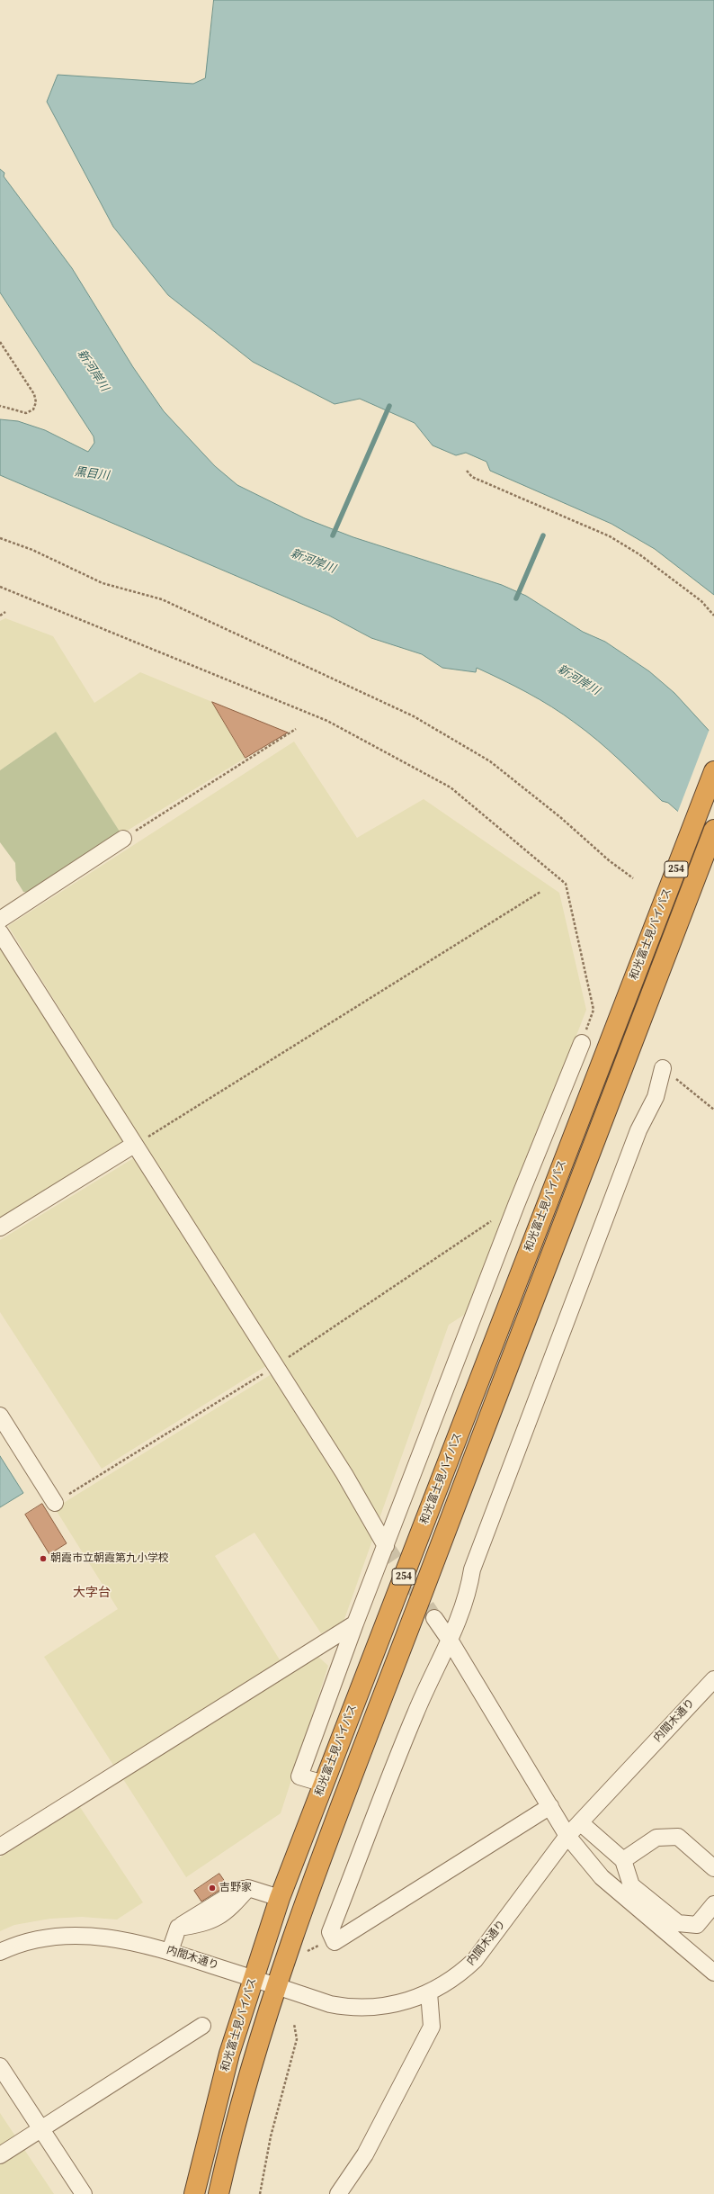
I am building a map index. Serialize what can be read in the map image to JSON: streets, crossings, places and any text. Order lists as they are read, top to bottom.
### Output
{
  "streets": {
    "highway": ["254", "和光富士見バイパス"],
    "street": ["内間木通り"]
  },
  "crossings": [
    ["和光富士見バイパス", "内間木通り"]
  ],
  "districts": ["大字台"],
  "water": ["新河岸川", "黒目川"],
  "places": ["朝霞市立朝霞第九小学校", "吉野家"]
}
